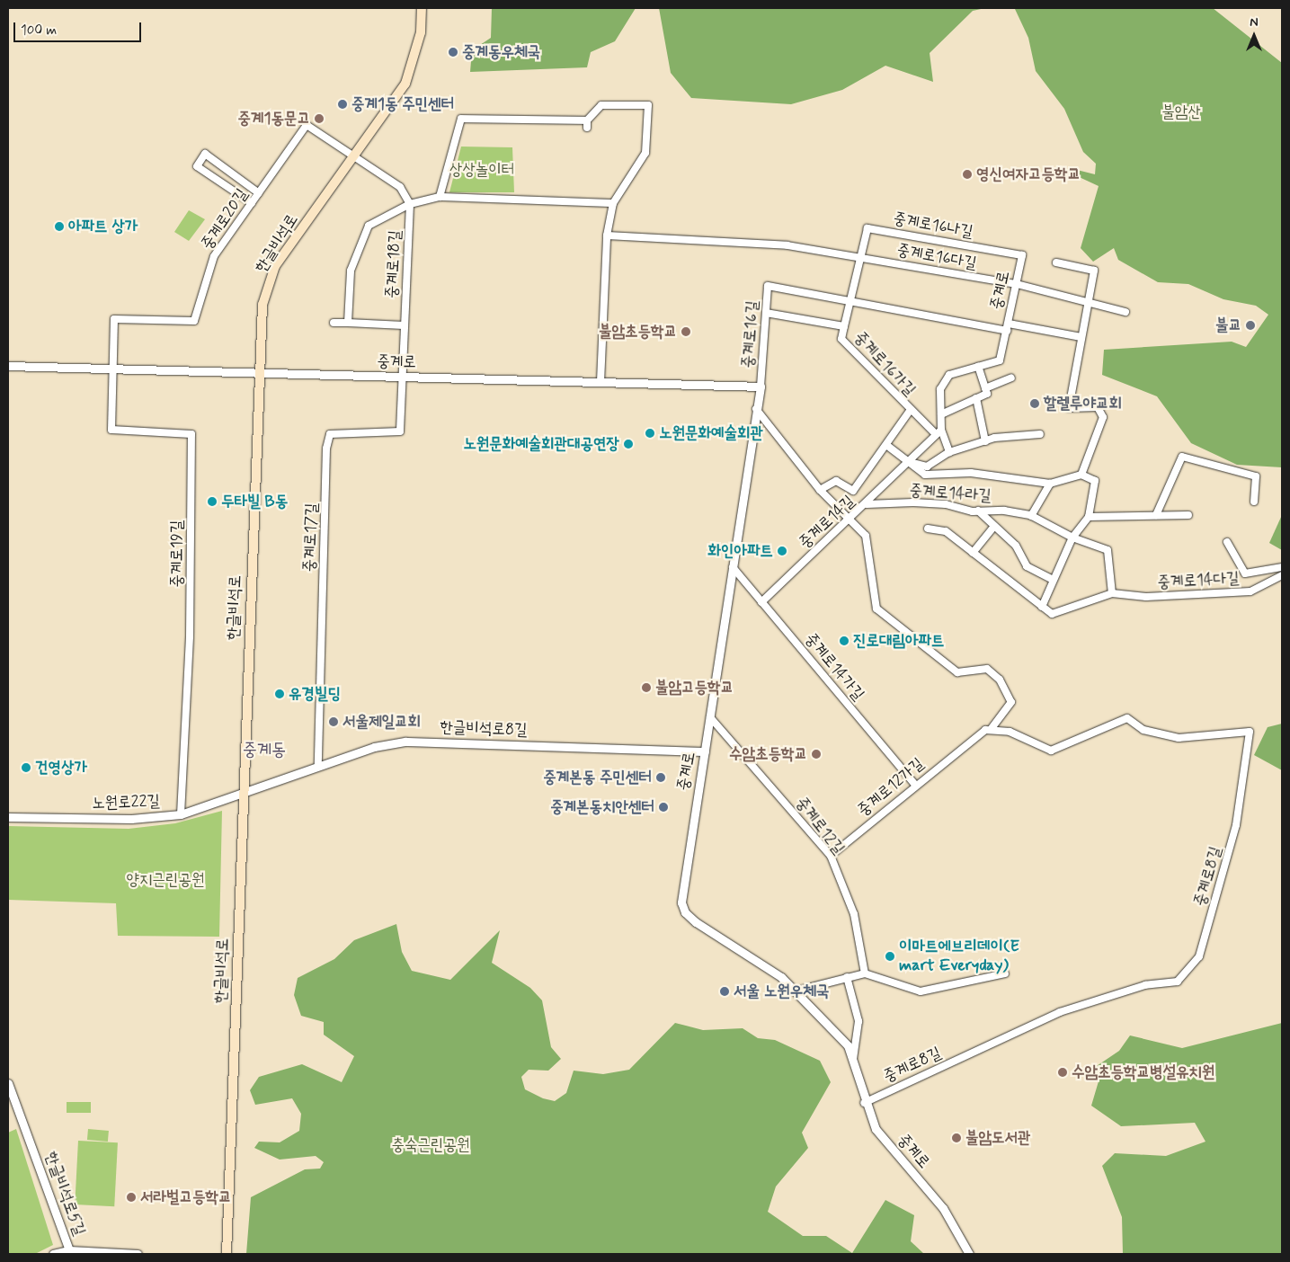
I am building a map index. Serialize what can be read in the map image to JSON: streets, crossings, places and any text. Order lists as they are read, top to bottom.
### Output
{
  "streets": {
    "main road": ["한글비석로"],
    "street": [
      "중계로20길",
      "중계로16나길",
      "중계로16다길",
      "중계로18길",
      "중계로",
      "중계로16길",
      "중계로16가길",
      "중계로14라길",
      "중계로14길",
      "중계로17길",
      "중계로19길",
      "중계로14다길",
      "중계로14가길",
      "한글비석로8길",
      "중계로12가길",
      "노원로22길",
      "중계로12길",
      "중계로8길",
      "한글비석로5길"
    ]
  },
  "crossings": [
    ["중계로20길", "한글비석로"],
    ["중계로20길", "중계로"],
    ["중계로20길", "중계로19길"],
    ["중계로16나길", "중계로16다길"],
    ["중계로16나길", "중계로"],
    ["중계로16나길", "중계로16길"],
    ["한글비석로", "중계로"],
    ["한글비석로", "한글비석로8길"],
    ["한글비석로", "노원로22길"],
    ["중계로16다길", "중계로"],
    ["중계로18길", "중계로"],
    ["중계로18길", "중계로17길"],
    ["중계로", "중계로16길"],
    ["중계로", "중계로17길"],
    ["중계로", "중계로19길"],
    ["중계로", "중계로14가길"],
    ["중계로", "한글비석로8길"],
    ["중계로", "중계로12길"],
    ["중계로", "중계로8길"],
    ["중계로16길", "중계로16가길"],
    ["중계로16가길", "중계로14길"],
    ["중계로14라길", "중계로14길"],
    ["중계로14라길", "중계로14다길"],
    ["중계로14길", "중계로14가길"],
    ["중계로17길", "한글비석로8길"],
    ["중계로19길", "노원로22길"],
    ["중계로14가길", "중계로12가길"],
    ["한글비석로8길", "노원로22길"],
    ["중계로12가길", "중계로12길"],
    ["중계로12가길", "중계로8길"]
  ],
  "districts": ["중계동"],
  "parks": [
    "불암산",
    "상상놀이터",
    "양지근린공원",
    "충숙근린공원"
  ],
  "places": [
    "중계동우체국",
    "중계1동 주민센터",
    "중계1동문고",
    "영신여자고등학교",
    "아파트 상가",
    "불교",
    "불암초등학교",
    "할렐루야교회",
    "노원문화예술회관",
    "노원문화예술회관대공연장",
    "두타빌 B동",
    "화인아파트",
    "진로대림아파트",
    "불암고등학교",
    "유경빌딩",
    "서울제일교회",
    "수암초등학교",
    "건영상가",
    "중계본동 주민센터",
    "중계본동치안센터",
    "이마트에브리데이(E mart Everyday)",
    "서울 노원우체국",
    "수암초등학교병설유치원",
    "불암도서관",
    "서라벌고등학교"
  ],
  "scale_bar": "100 m",
  "north": "top"
}
